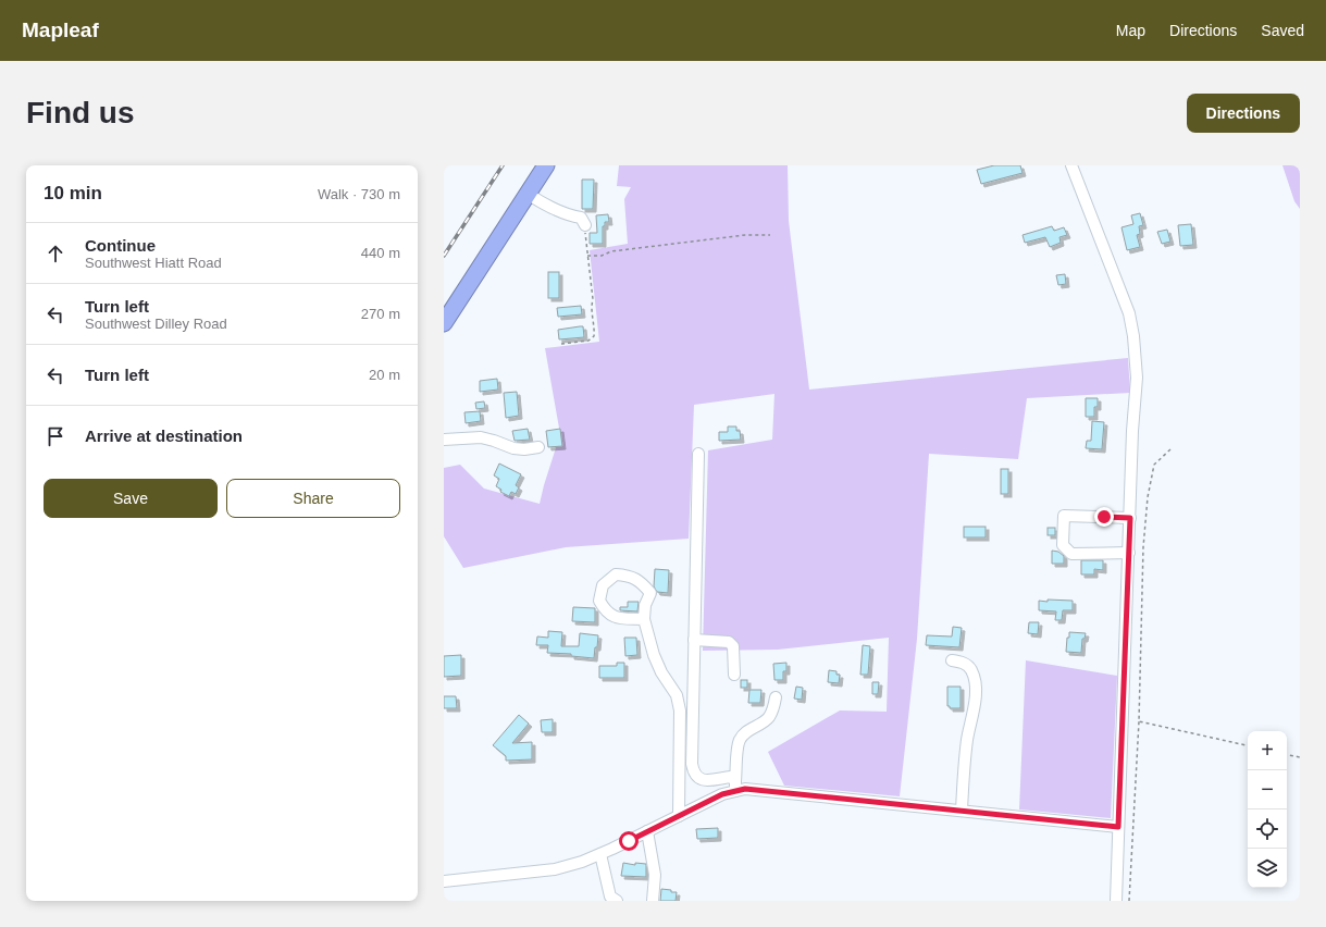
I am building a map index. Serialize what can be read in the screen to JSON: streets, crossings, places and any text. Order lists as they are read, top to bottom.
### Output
{
  "page": {
    "header": "Mapleaf",
    "nav": ["Map", "Directions", "Saved"],
    "buttons": [
      "Directions",
      ["Save", "Share"]
    ],
    "title": "Find us",
    "heading": ["10 min", "Walk · 730 m"],
    "list": [
      ["Continue", "Southwest Hiatt Road", "440 m"],
      ["Turn left", "Southwest Dilley Road", "270 m"],
      ["Turn left", "20 m"],
      "Arrive at destination"
    ],
    "map_buttons": ["+", "−"]
  }
}
